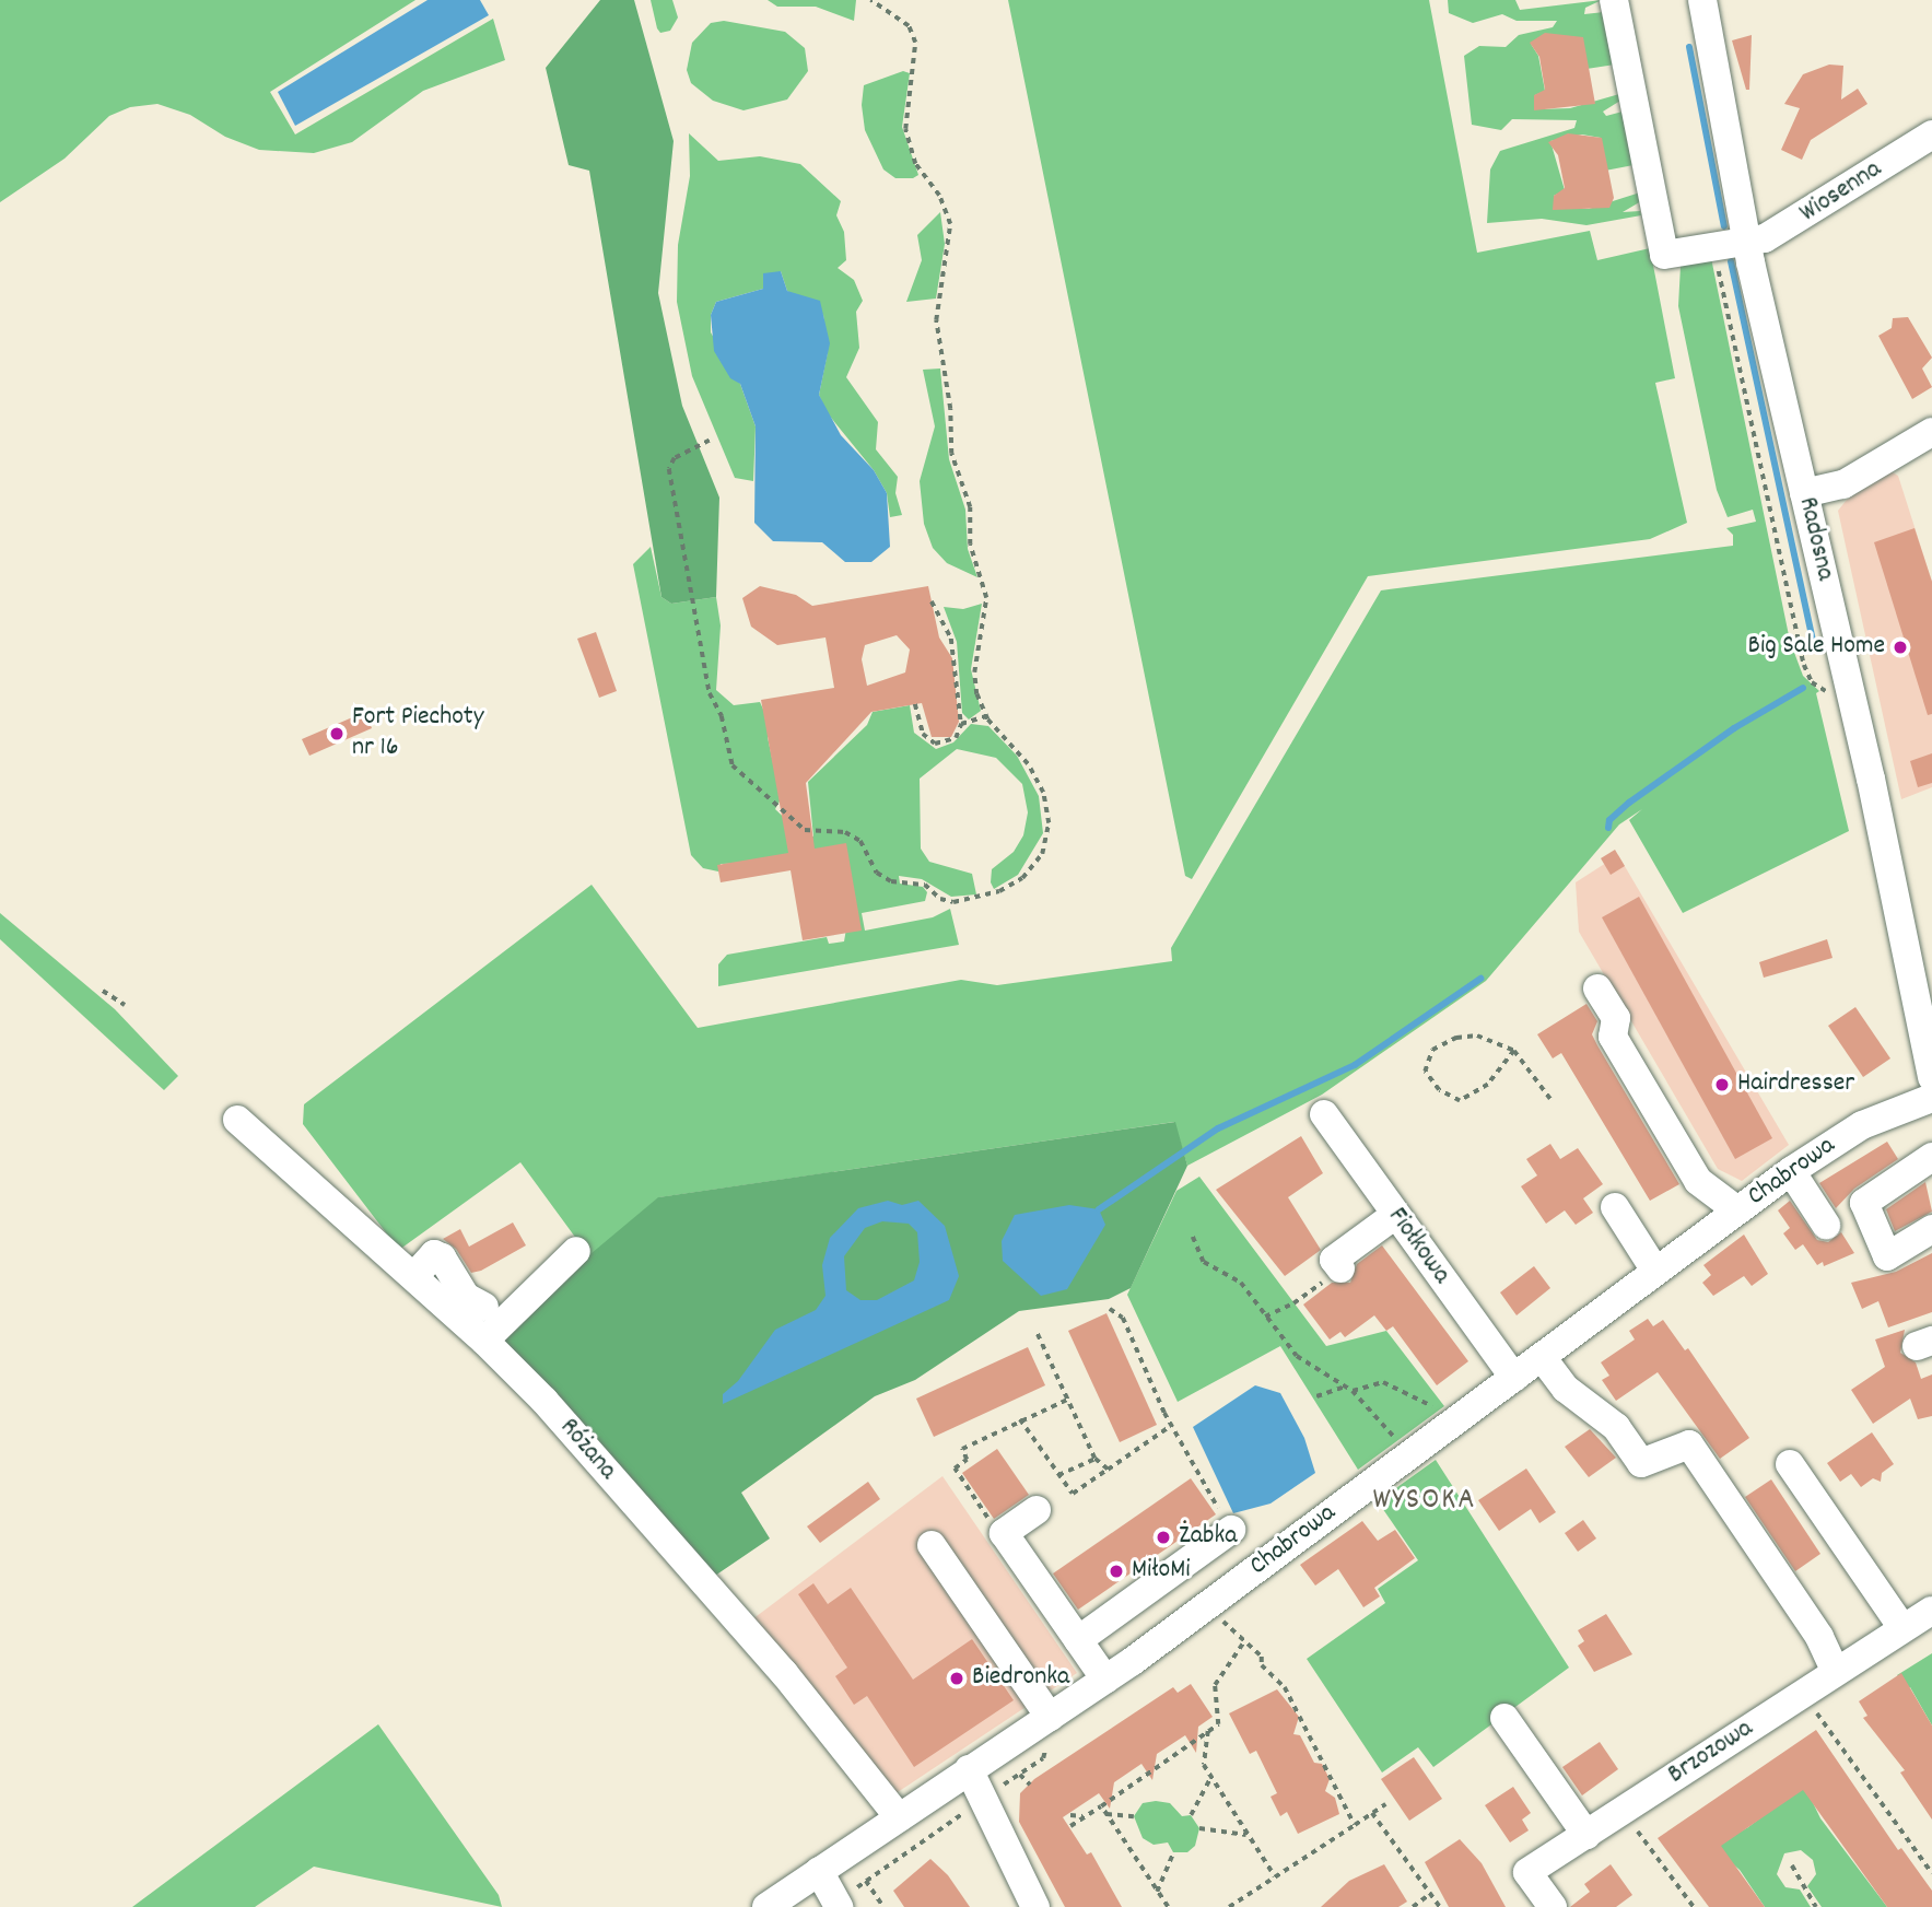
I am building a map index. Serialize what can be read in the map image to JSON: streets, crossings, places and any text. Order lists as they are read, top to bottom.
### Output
{
  "streets": {
    "street": [
      "Wiosenna",
      "Radosna",
      "Chabrowa",
      "Fiołkowa",
      "Różana",
      "Brzozowa"
    ]
  },
  "crossings": [
    ["Wiosenna", "Radosna"],
    ["Chabrowa", "Fiołkowa"],
    ["Chabrowa", "Różana"]
  ],
  "districts": ["WYSOKA"],
  "places": [
    "Big Sale Home",
    "Fort Piechoty nr 16",
    "Hairdresser",
    "Żabka",
    "MiłoMi",
    "Biedronka"
  ]
}
